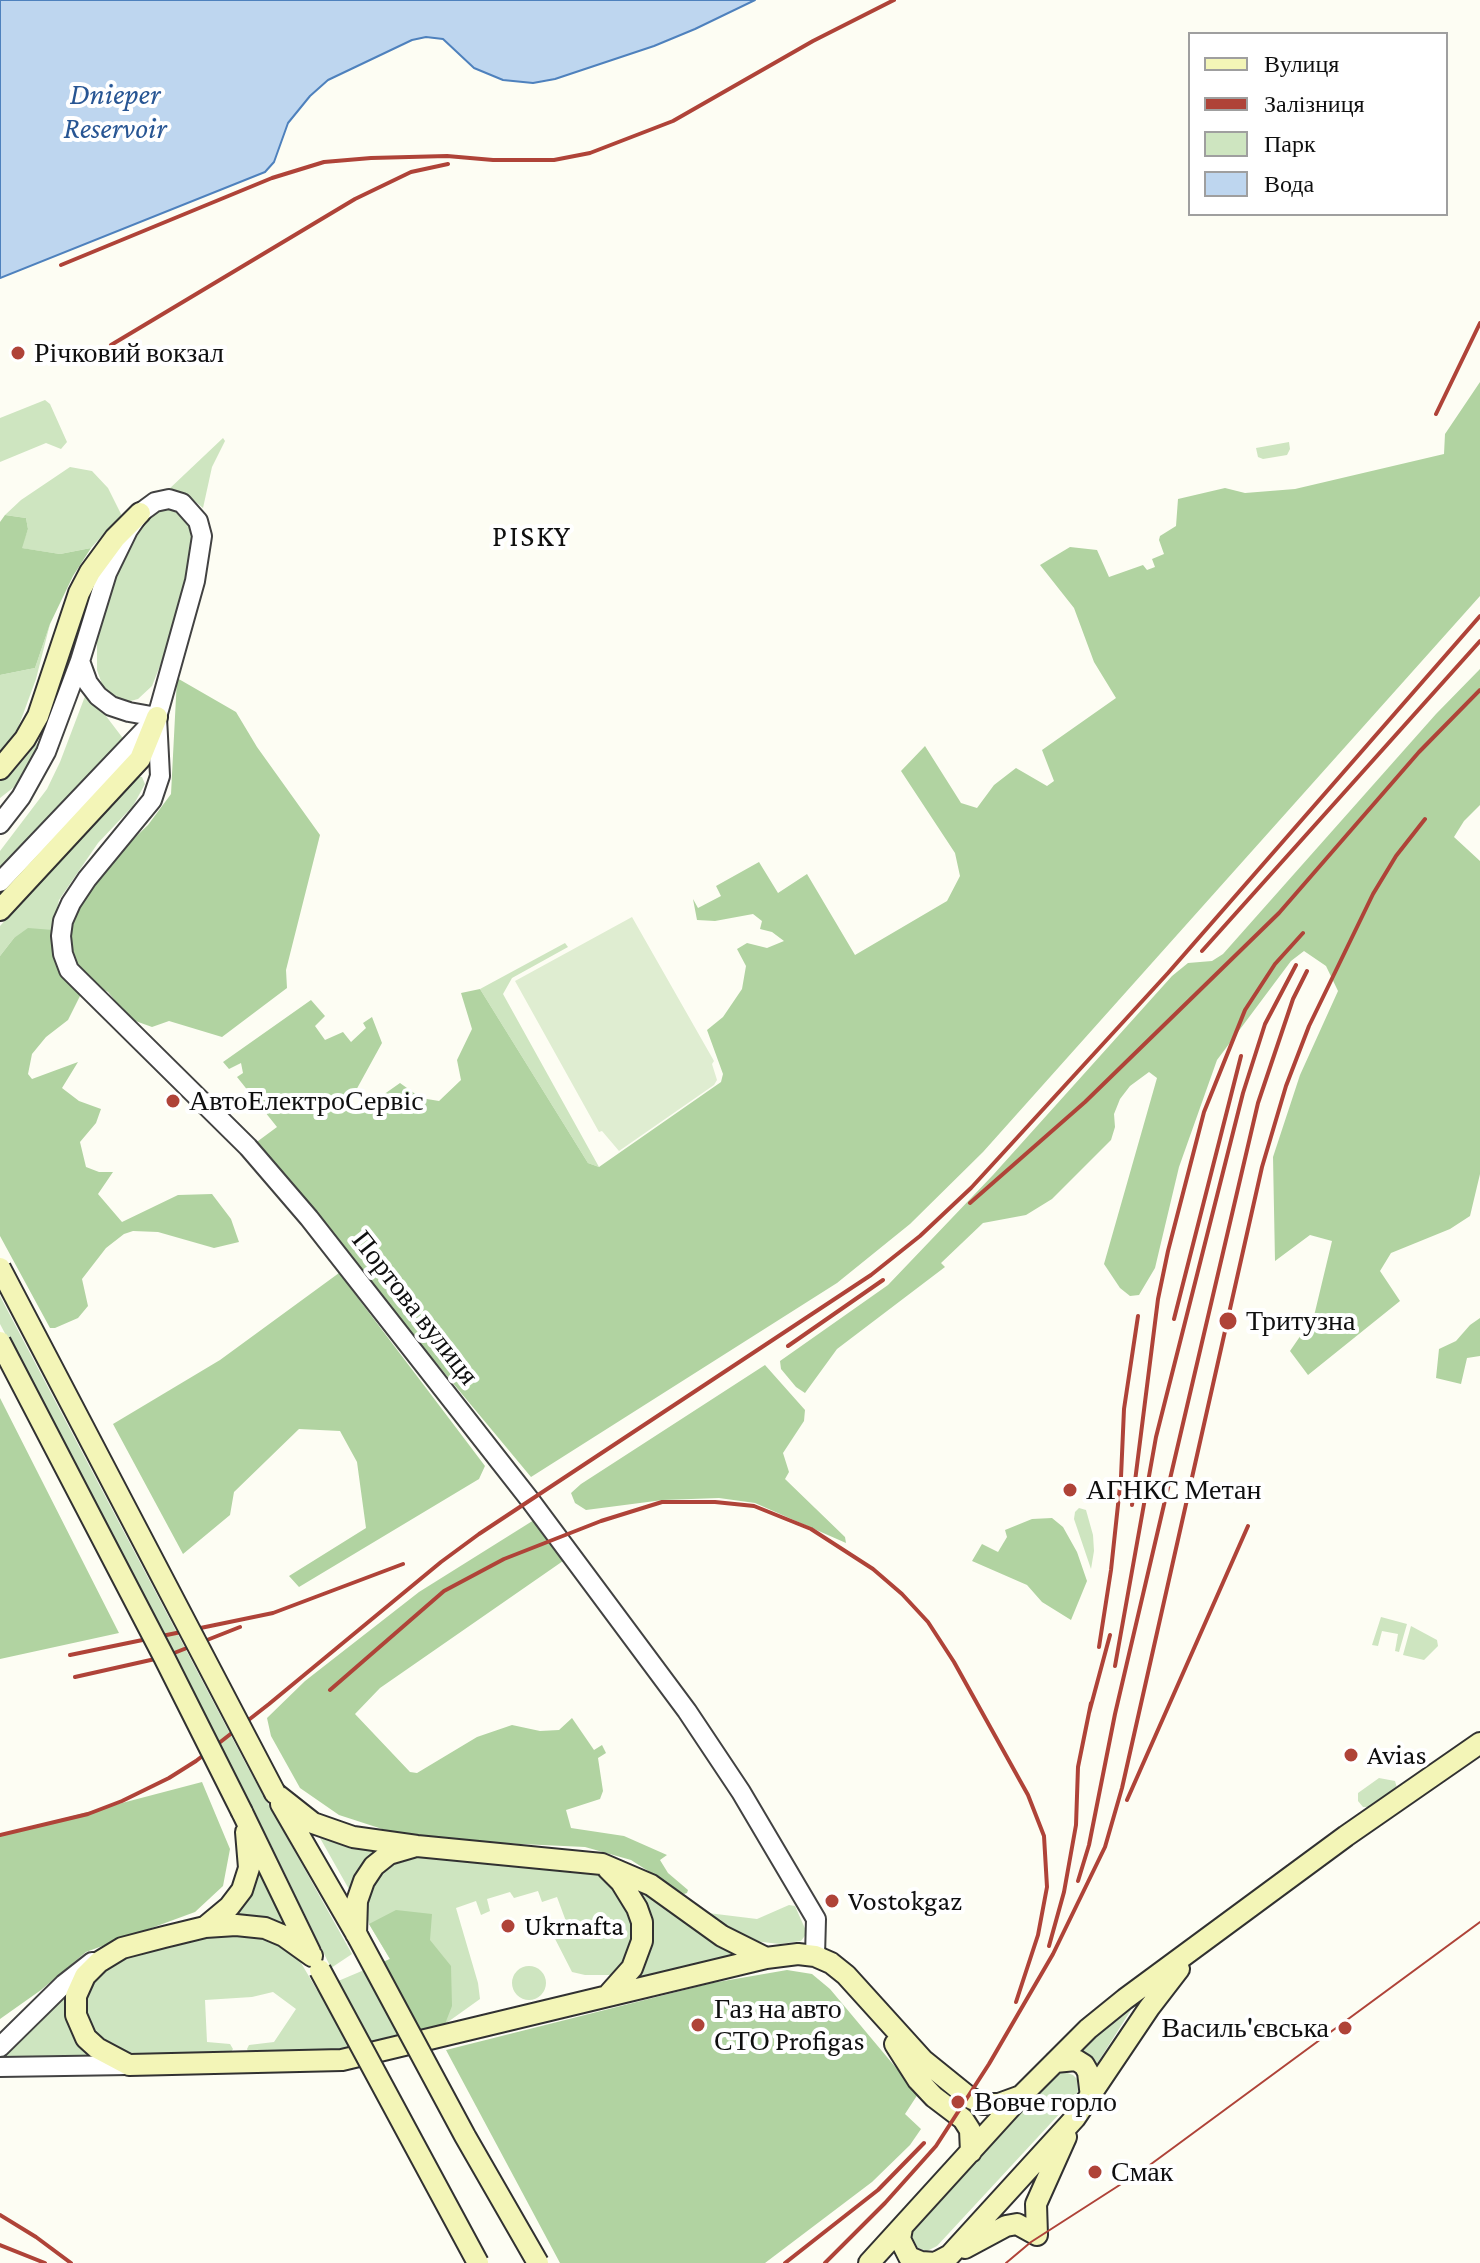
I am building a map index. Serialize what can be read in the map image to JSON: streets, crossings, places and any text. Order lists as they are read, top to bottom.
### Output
{
  "streets": {
    "street": ["Портова вулиця"]
  },
  "districts": ["PISKY"],
  "water": ["Dnieper Reservoir"],
  "places": [
    "Річковий вокзал",
    "АвтоЕлектроСервіс",
    "Тритузна",
    "АГНКС Метан",
    "Avias",
    "Vostokgaz",
    "Ukrnafta",
    "Газ на авто СТО Profigas",
    "Василь'євська",
    "Вовче горло",
    "Смак"
  ],
  "legend": [
    "Вулиця",
    "Залізниця",
    "Парк",
    "Вода"
  ]
}
